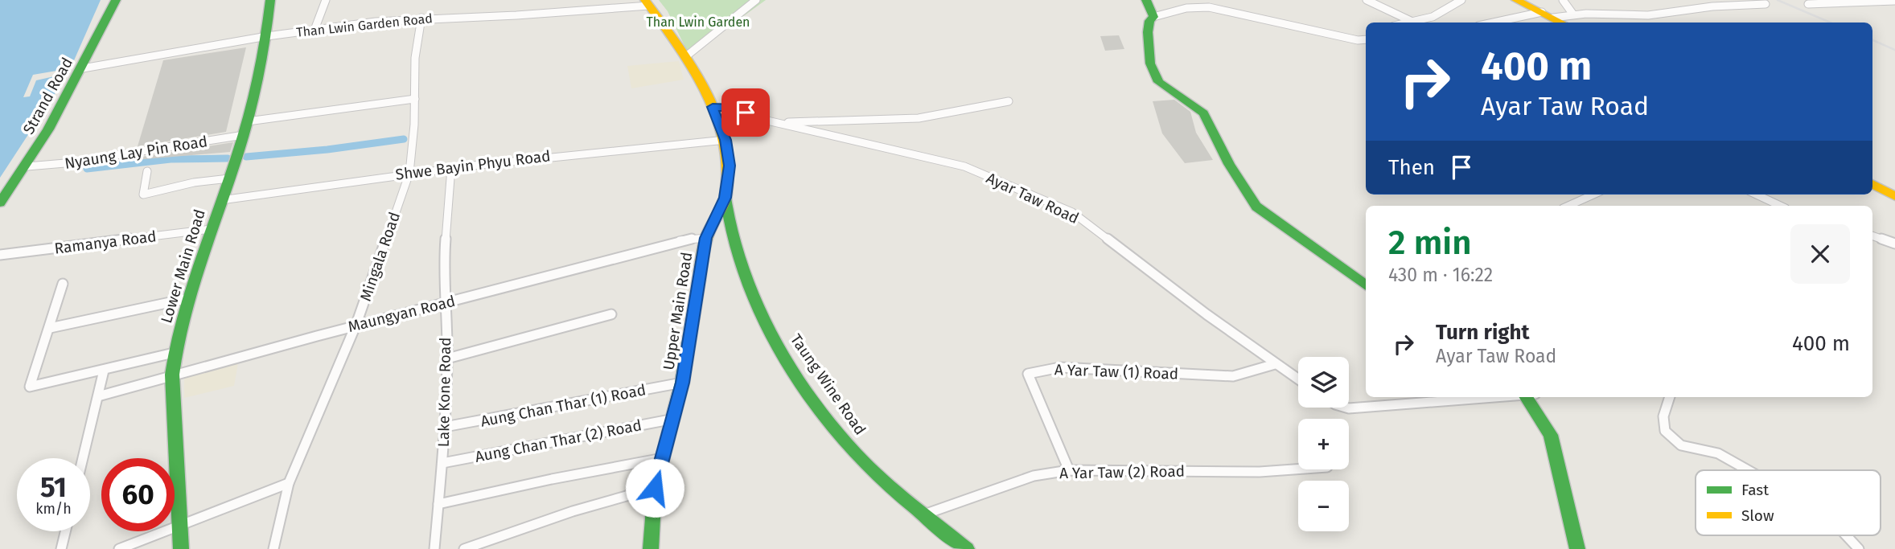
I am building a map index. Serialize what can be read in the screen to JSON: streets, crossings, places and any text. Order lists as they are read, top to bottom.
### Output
{
  "streets": {
    "main road": [
      "Strand Road",
      "Lower Main Road",
      "Upper Main Road",
      "Taung Wine Road"
    ],
    "street": [
      "Than Lwin Garden Road",
      "Nyaung Lay Pin Road",
      "Shwe Bayin Phyu Road",
      "Ayar Taw Road",
      "Ramanya Road",
      "Mingala Road",
      "Maungyan Road",
      "A Yar Taw (1) Road",
      "Lake Kone Road",
      "Aung Chan Thar (1) Road",
      "Aung Chan Thar (2) Road",
      "A Yar Taw (2) Road"
    ]
  },
  "crossings": [
    ["Than Lwin Garden Road", "Strand Road"],
    ["Than Lwin Garden Road", "Mingala Road"],
    ["Than Lwin Garden Road", "Lower Main Road"],
    ["Than Lwin Garden Road", "Upper Main Road"],
    ["Strand Road", "Nyaung Lay Pin Road"],
    ["Nyaung Lay Pin Road", "Lower Main Road"],
    ["Shwe Bayin Phyu Road", "Mingala Road"],
    ["Shwe Bayin Phyu Road", "Lower Main Road"],
    ["Shwe Bayin Phyu Road", "Upper Main Road"],
    ["Shwe Bayin Phyu Road", "Lake Kone Road"],
    ["Ayar Taw Road", "Upper Main Road"],
    ["Ayar Taw Road", "A Yar Taw (1) Road"],
    ["Ramanya Road", "Lower Main Road"],
    ["Mingala Road", "Maungyan Road"],
    ["Lower Main Road", "Maungyan Road"],
    ["Upper Main Road", "Maungyan Road"],
    ["Upper Main Road", "Taung Wine Road"],
    ["Upper Main Road", "Aung Chan Thar (1) Road"],
    ["Upper Main Road", "Aung Chan Thar (2) Road"],
    ["Maungyan Road", "Lake Kone Road"],
    ["A Yar Taw (1) Road", "A Yar Taw (2) Road"],
    ["Taung Wine Road", "A Yar Taw (2) Road"],
    ["Lake Kone Road", "Aung Chan Thar (1) Road"],
    ["Lake Kone Road", "Aung Chan Thar (2) Road"]
  ],
  "parks": ["Than Lwin Garden"],
  "legend": ["Fast", "Slow"],
  "page": {
    "turn": ["400 m", "Ayar Taw Road"],
    "then": "Then",
    "heading": ["2 min", "430 m · 16:22"],
    "list": [
      {
        "name": "Turn right",
        "note": "Ayar Taw Road",
        "value": "400 m"
      }
    ],
    "map_buttons": ["+", "−"],
    "speed": "51 km/h",
    "limit": "60"
  }
}
